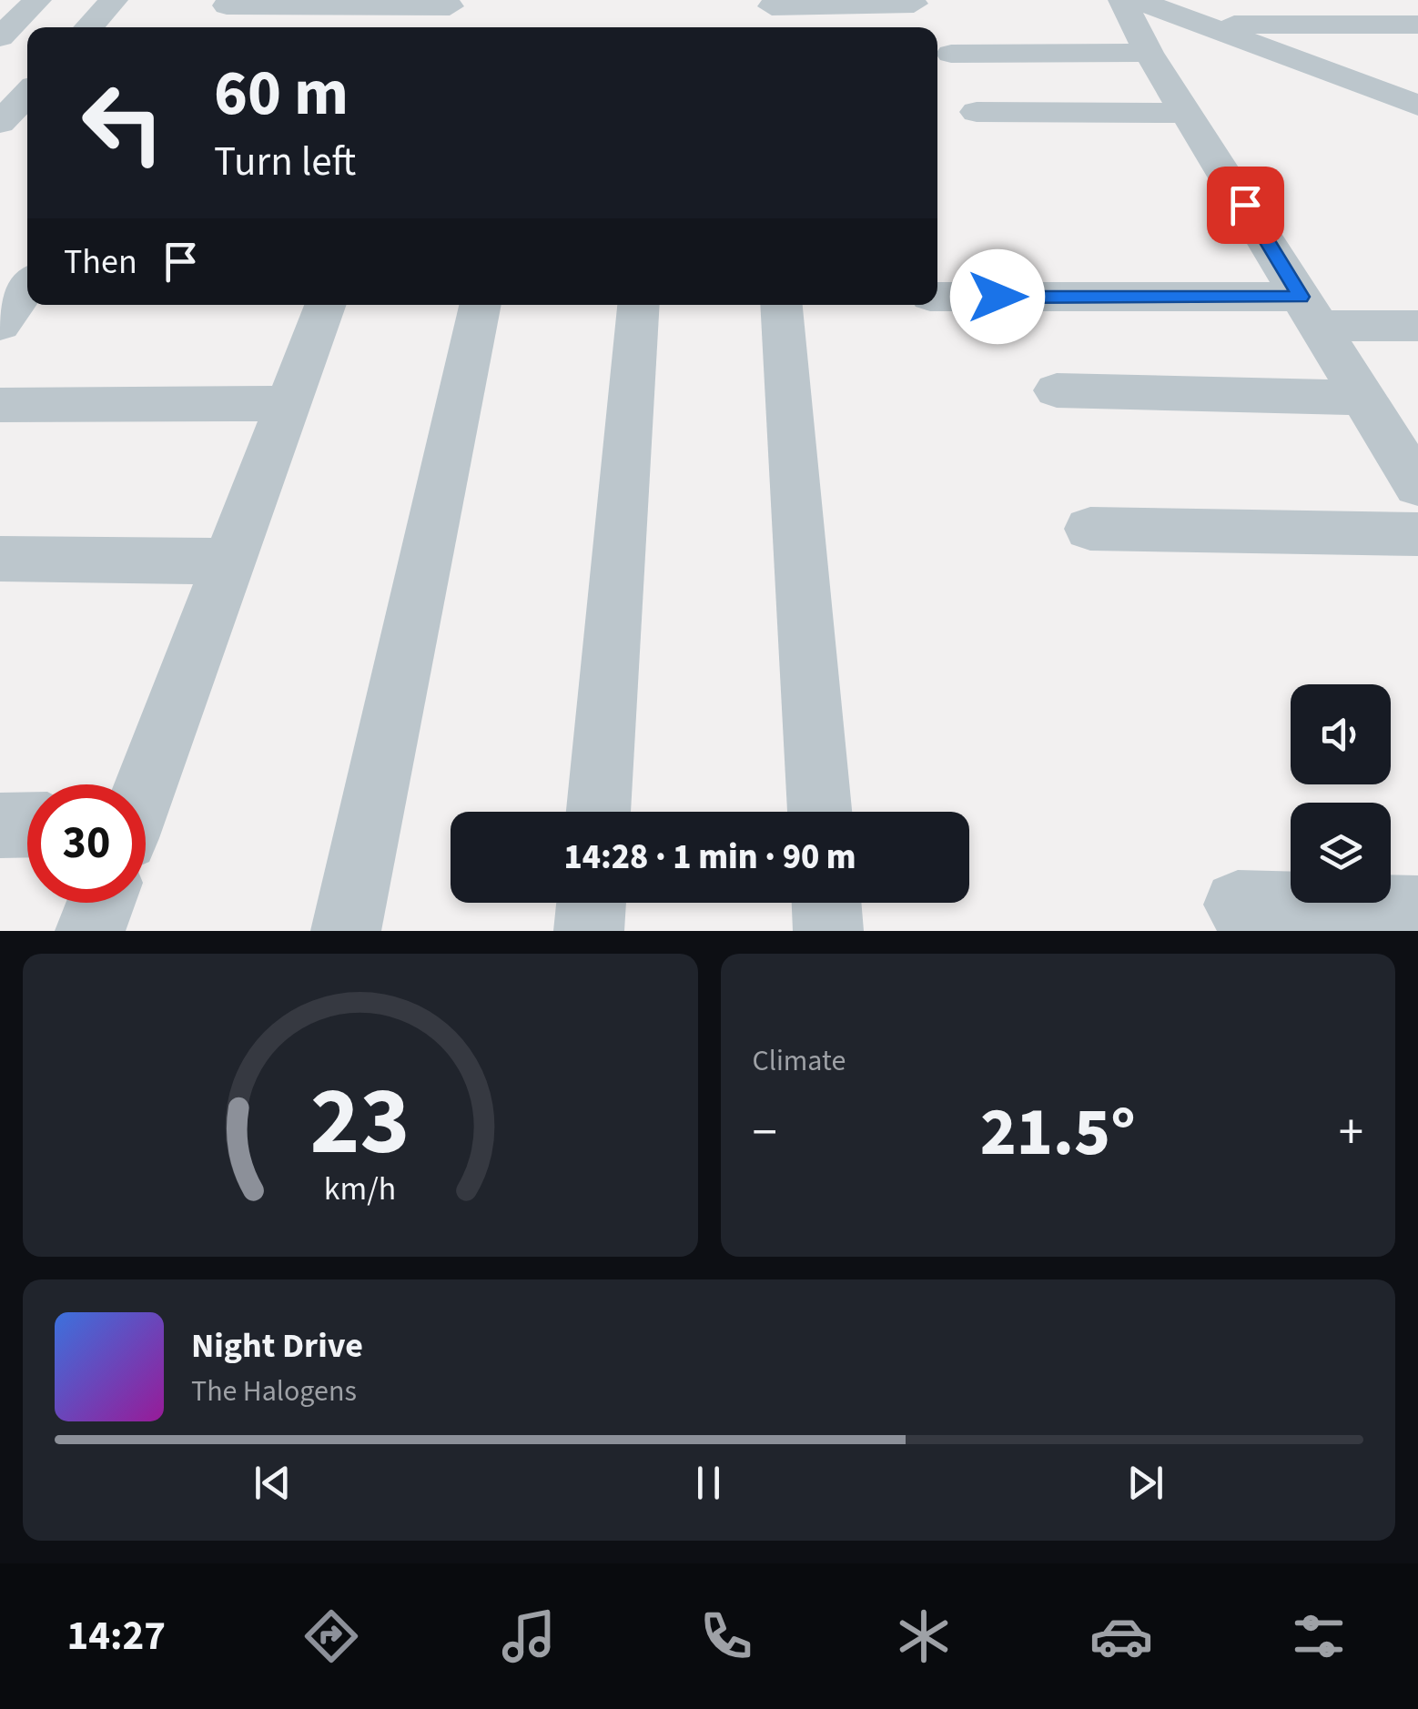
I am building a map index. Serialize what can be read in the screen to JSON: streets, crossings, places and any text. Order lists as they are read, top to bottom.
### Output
{
  "page": {
    "turn": ["60 m", "Turn left"],
    "then": "Then",
    "limit": "30",
    "trip": "14:28 · 1 min · 90 m",
    "tile": "Climate",
    "heat": ["−", "21.5°", "+"],
    "song": ["Night Drive", "The Halogens"],
    "tabs": "14:27",
    "gauge": ["23", "km/h"]
  }
}
